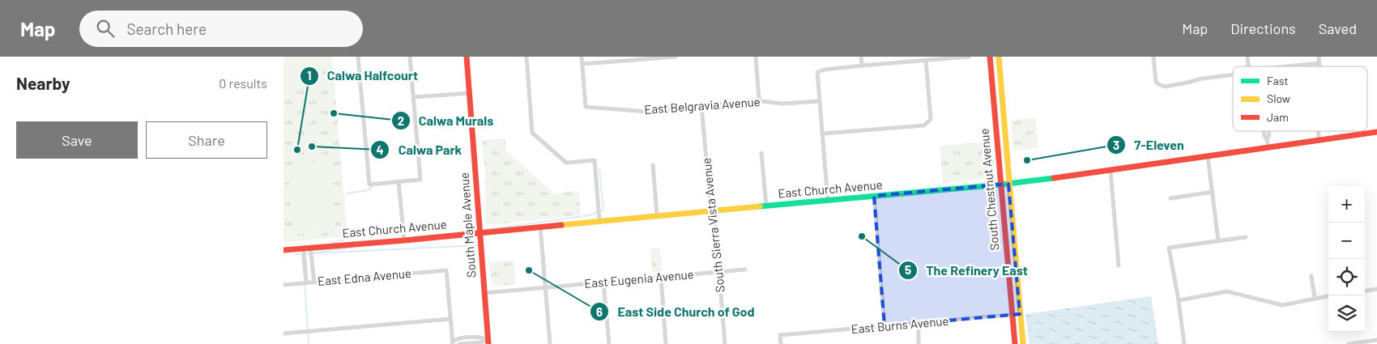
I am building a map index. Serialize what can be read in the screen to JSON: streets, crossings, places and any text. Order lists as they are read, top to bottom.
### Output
{
  "streets": {
    "main road": ["East Church Avenue", "South Chestnut Avenue", "South Maple Avenue"],
    "street": [
      "East Belgravia Avenue",
      "South Sierra Vista Avenue",
      "East Edna Avenue",
      "East Eugenia Avenue",
      "East Burns Avenue"
    ]
  },
  "crossings": [
    ["East Belgravia Avenue", "South Sierra Vista Avenue"],
    ["East Church Avenue", "South Chestnut Avenue"],
    ["East Church Avenue", "South Maple Avenue"],
    ["East Church Avenue", "South Sierra Vista Avenue"],
    ["South Chestnut Avenue", "East Burns Avenue"],
    ["South Maple Avenue", "East Eugenia Avenue"],
    ["South Sierra Vista Avenue", "East Eugenia Avenue"]
  ],
  "places": [
    "Calwa Murals",
    "Calwa Park",
    "Calwa Halfcourt",
    "7-Eleven",
    "The Refinery East",
    "East Side Church of God"
  ],
  "legend": ["Fast", "Slow", "Jam"],
  "page": {
    "header": "Map",
    "search": "Search here",
    "nav": ["Map", "Directions", "Saved"],
    "heading": ["Nearby", "0 results"],
    "buttons": ["Save", "Share"],
    "map_buttons": ["+", "−"]
  }
}
